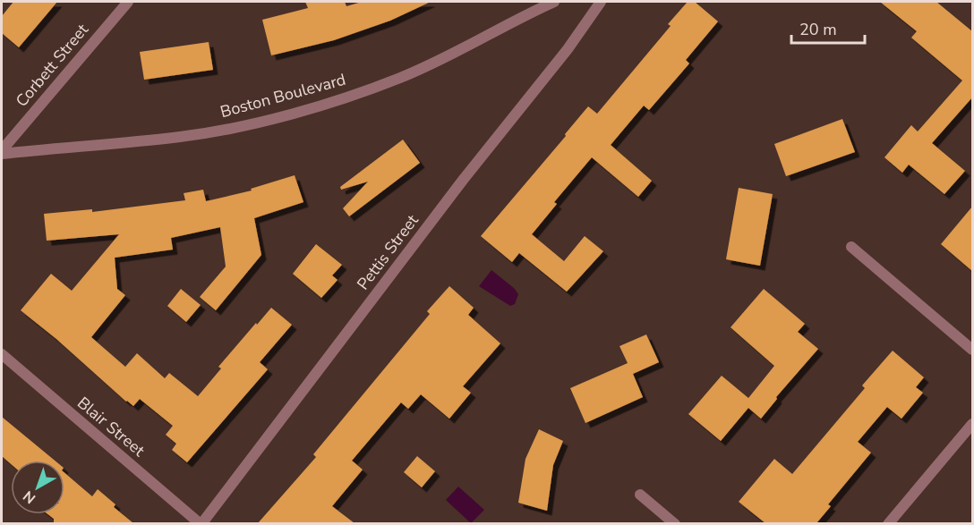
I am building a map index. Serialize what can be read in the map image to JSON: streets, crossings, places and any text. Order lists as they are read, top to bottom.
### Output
{
  "streets": {
    "street": [
      "Corbett Street",
      "Boston Boulevard",
      "Pettis Street",
      "Blair Street"
    ]
  },
  "crossings": [
    ["Corbett Street", "Boston Boulevard"],
    ["Pettis Street", "Blair Street"]
  ],
  "scale_bar": "20 m",
  "north": "bottom left"
}
